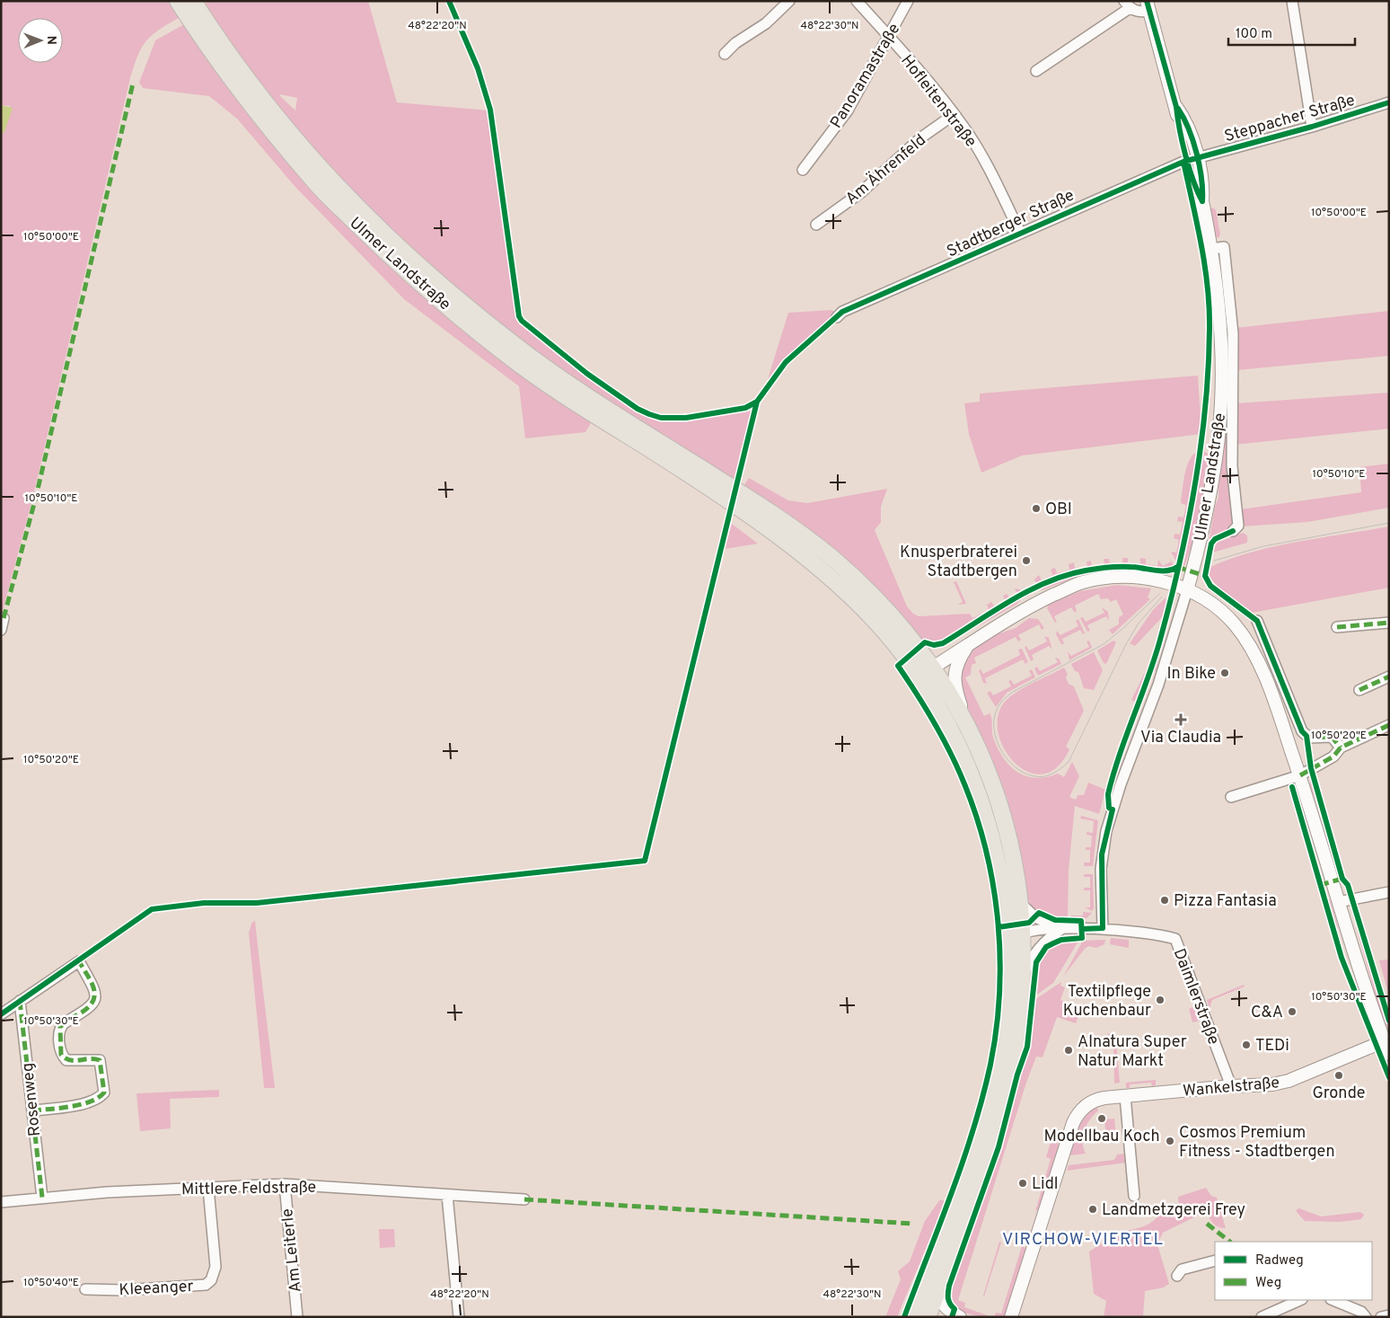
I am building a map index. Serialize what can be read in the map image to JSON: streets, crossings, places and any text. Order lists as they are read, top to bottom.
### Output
{
  "streets": {
    "main road": ["Ulmer Landstraße"],
    "street": [
      "Panoramastraße",
      "Hofleitenstraße",
      "Steppacher Straße",
      "Am Ährenfeld",
      "Stadtberger Straße",
      "Daimlerstraße",
      "Wankelstraße",
      "Rosenweg",
      "Mittlere Feldstraße",
      "Am Leiterle",
      "Kleeanger"
    ]
  },
  "crossings": [
    ["Panoramastraße", "Hofleitenstraße"],
    ["Hofleitenstraße", "Am Ährenfeld"],
    ["Hofleitenstraße", "Stadtberger Straße"],
    ["Steppacher Straße", "Stadtberger Straße"],
    ["Steppacher Straße", "Ulmer Landstraße"],
    ["Stadtberger Straße", "Ulmer Landstraße"],
    ["Daimlerstraße", "Wankelstraße"],
    ["Rosenweg", "Mittlere Feldstraße"],
    ["Mittlere Feldstraße", "Am Leiterle"],
    ["Mittlere Feldstraße", "Kleeanger"]
  ],
  "districts": ["VIRCHOW-VIERTEL"],
  "places": {
    "other": [
      "OBI",
      "Knusperbraterei Stadtbergen",
      "In Bike",
      "Pizza Fantasia",
      "Textilpflege Kuchenbaur",
      "C&A",
      "TEDi",
      "Alnatura Super Natur Markt",
      "Gronde",
      "Modellbau Koch",
      "Cosmos Premium Fitness - Stadtbergen",
      "Lidl",
      "Landmetzgerei Frey"
    ],
    "health": ["Via Claudia"]
  },
  "legend": ["Radweg", "Weg"],
  "scale_bar": "100 m",
  "north": "right",
  "coordinates": [
    "48°22'20\"N",
    "48°22'30\"N",
    "10°50'00\"E",
    "10°50'10\"E",
    "10°50'20\"E",
    "10°50'30\"E",
    "10°50'40\"E"
  ]
}
